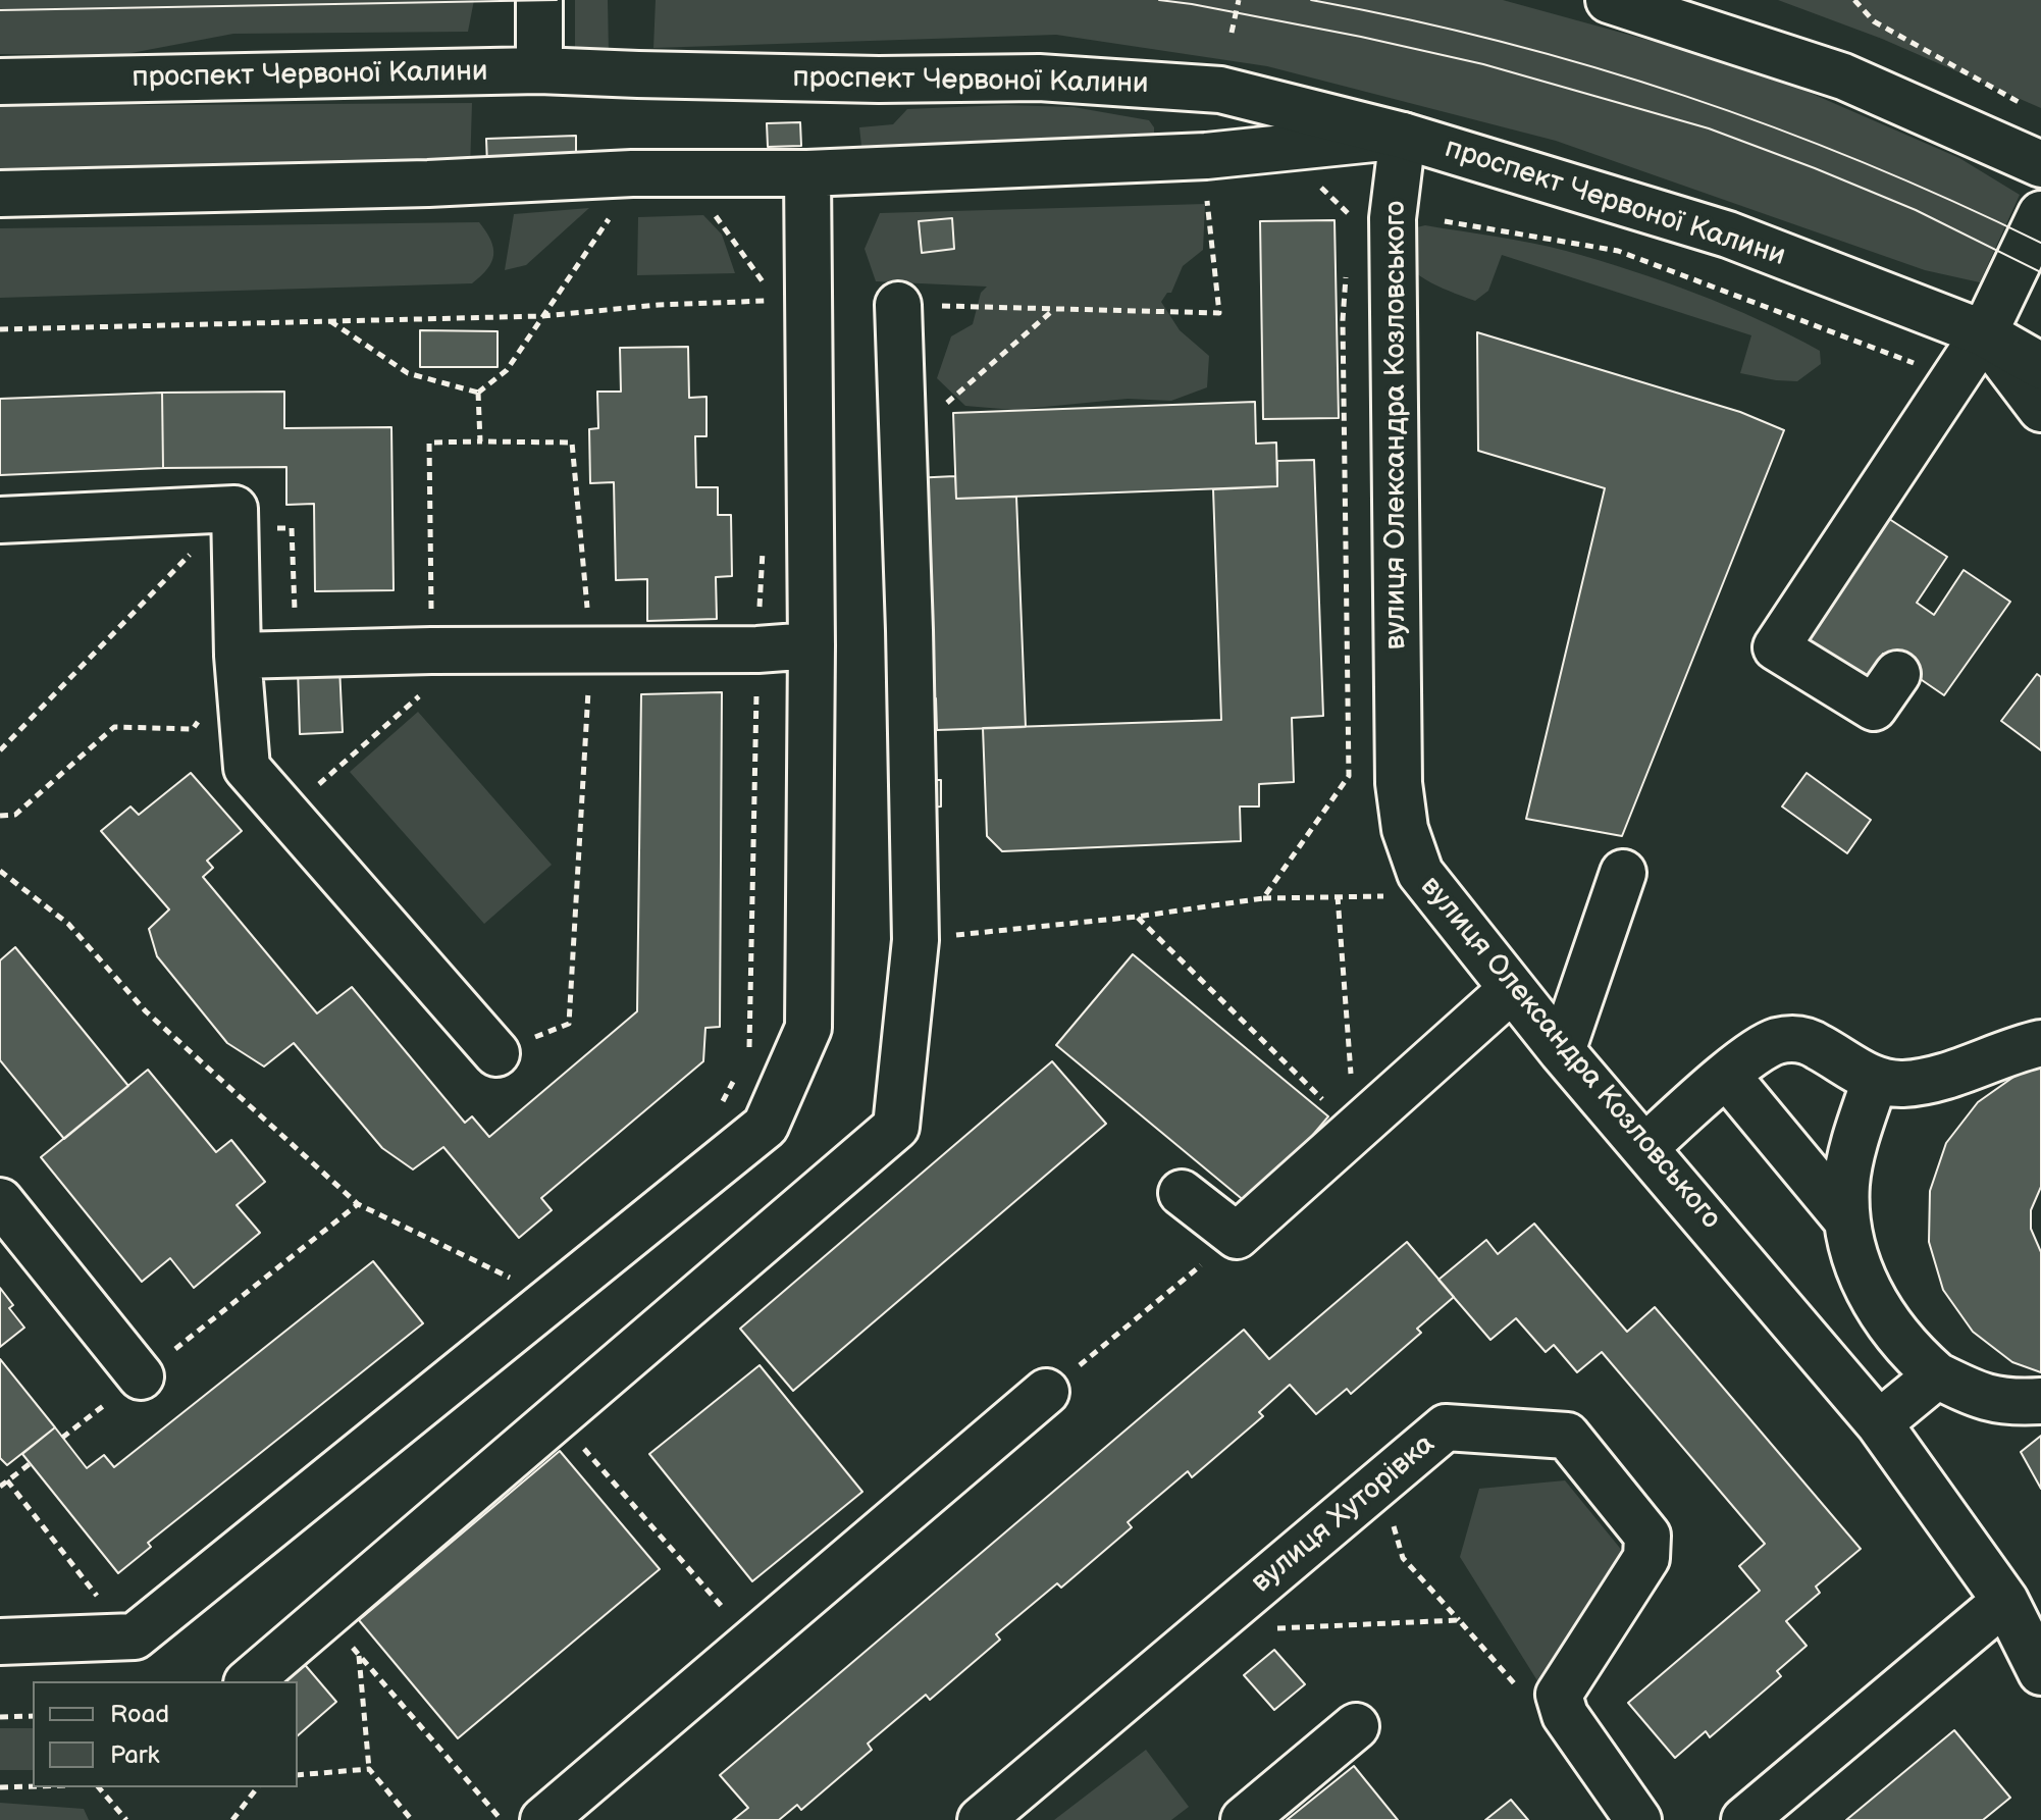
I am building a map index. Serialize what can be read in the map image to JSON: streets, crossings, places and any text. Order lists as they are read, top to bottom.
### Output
{
  "streets": {
    "main road": ["проспект Червоної Калини", "вулиця Олександра Козловського", "вулиця Хуторівка"]
  },
  "crossings": [
    ["проспект Червоної Калини", "вулиця Олександра Козловського"]
  ],
  "legend": ["Road", "Park"]
}
